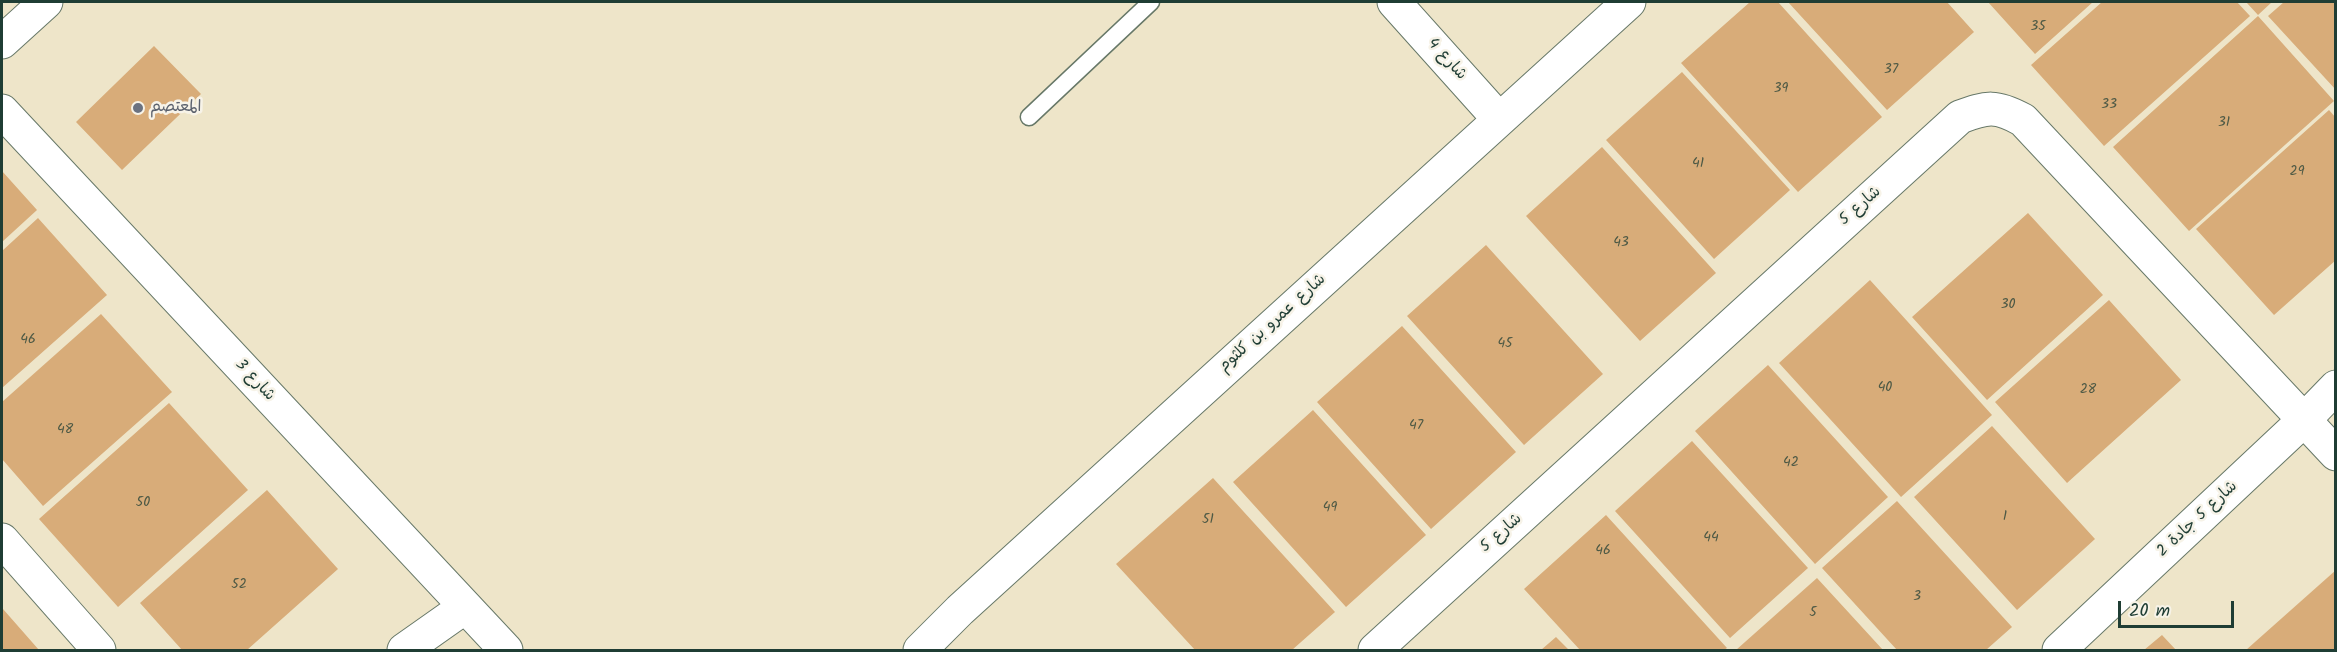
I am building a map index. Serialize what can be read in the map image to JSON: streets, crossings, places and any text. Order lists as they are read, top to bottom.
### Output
{
  "streets": {
    "street": [
      "شارع 4",
      "شارع 5",
      "شارع عمرو بن كلثوم",
      "شارع 3",
      "شارع 5 جادة 2"
    ]
  },
  "crossings": [
    ["شارع 4", "شارع عمرو بن كلثوم"],
    ["شارع 5", "شارع 5 جادة 2"]
  ],
  "places": ["المعتصم"],
  "house_numbers": [
    "35",
    "37",
    "39",
    "33",
    "31",
    "41",
    "29",
    "43",
    "30",
    "46",
    "45",
    "40",
    "28",
    "47",
    "48",
    "42",
    "50",
    "49",
    "1",
    "51",
    "44",
    "46",
    "52",
    "3",
    "5"
  ],
  "scale_bar": "20 m"
}
